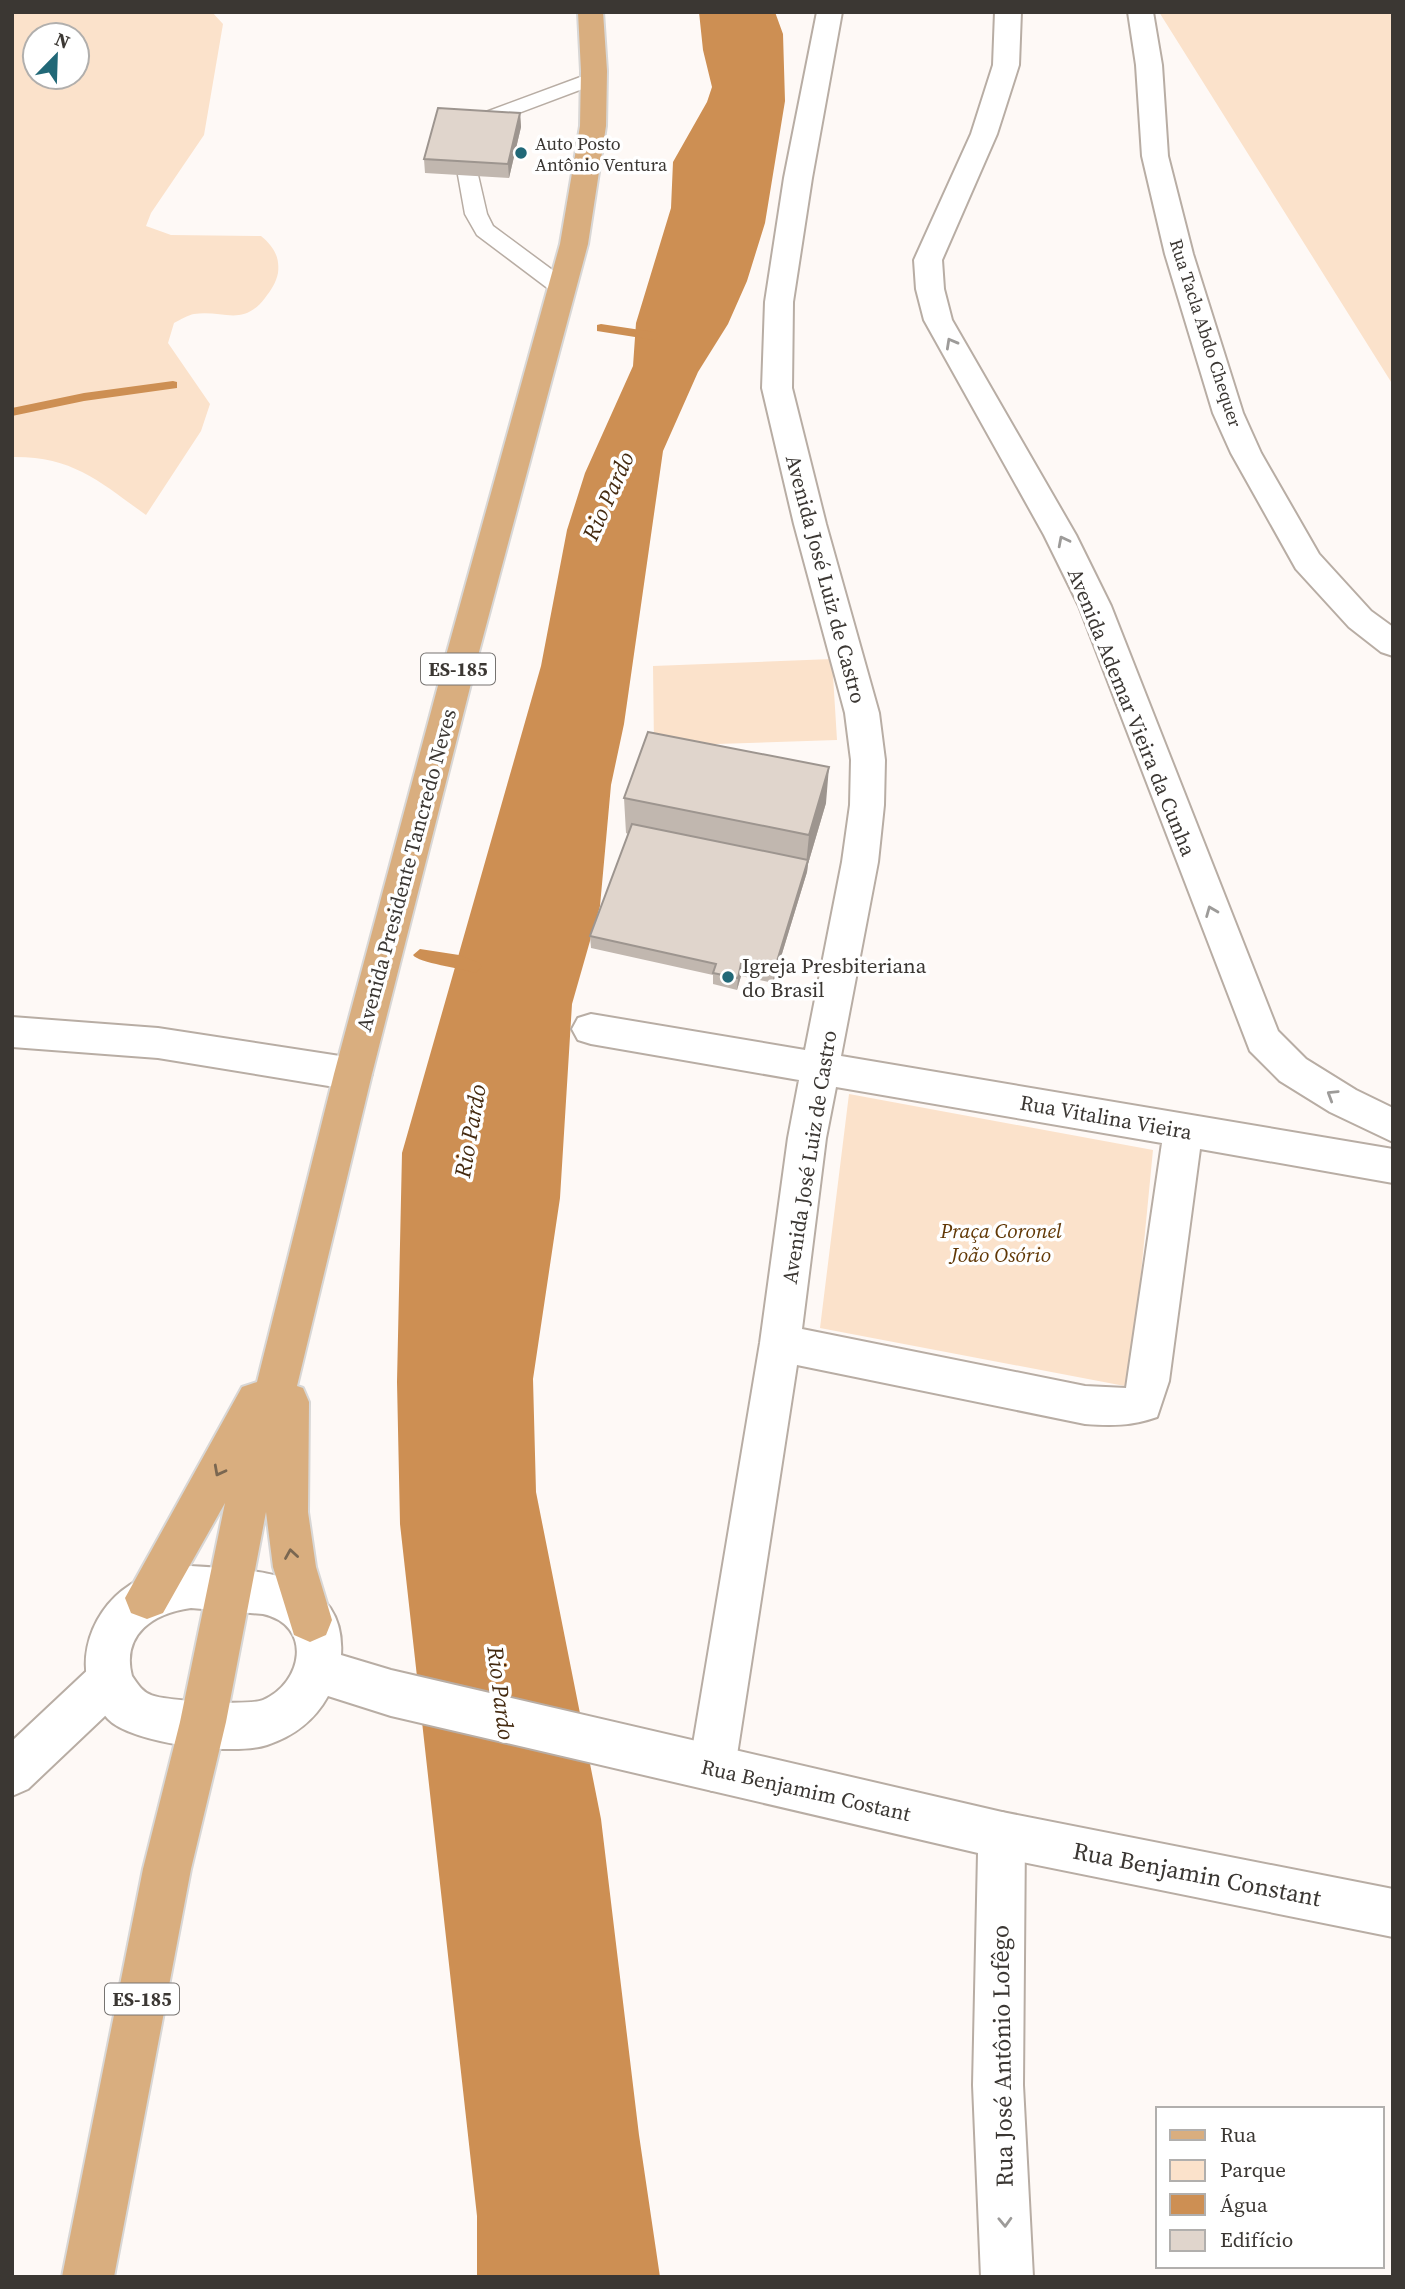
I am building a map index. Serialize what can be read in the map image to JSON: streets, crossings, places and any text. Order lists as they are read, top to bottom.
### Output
{
  "streets": {
    "main road": ["ES-185", "Avenida Presidente Tancredo Neves"],
    "street": [
      "Rua Tacla Abdo Chequer",
      "Avenida José Luiz de Castro",
      "Avenida Ademar Vieira da Cunha",
      "Rua Vitalina Vieira",
      "Rua Benjamim Costant",
      "Rua Benjamin Constant",
      "Rua José Antônio Lofêgo"
    ]
  },
  "crossings": [
    ["Avenida José Luiz de Castro", "Rua Vitalina Vieira"],
    ["Avenida José Luiz de Castro", "Rua Benjamim Costant"],
    ["ES-185", "Avenida Presidente Tancredo Neves"],
    ["Rua Benjamim Costant", "Rua Benjamin Constant"],
    ["Rua Benjamim Costant", "Rua José Antônio Lofêgo"],
    ["Rua Benjamin Constant", "Rua José Antônio Lofêgo"]
  ],
  "one_way": ["Avenida Ademar Vieira da Cunha", "Rua José Antônio Lofêgo"],
  "water": ["Rio Pardo"],
  "parks": ["Praça Coronel João Osório"],
  "places": ["Auto Posto Antônio Ventura", "Igreja Presbiteriana do Brasil"],
  "legend": [
    "Rua",
    "Parque",
    "Água",
    "Edifício"
  ],
  "north": "top right"
}
